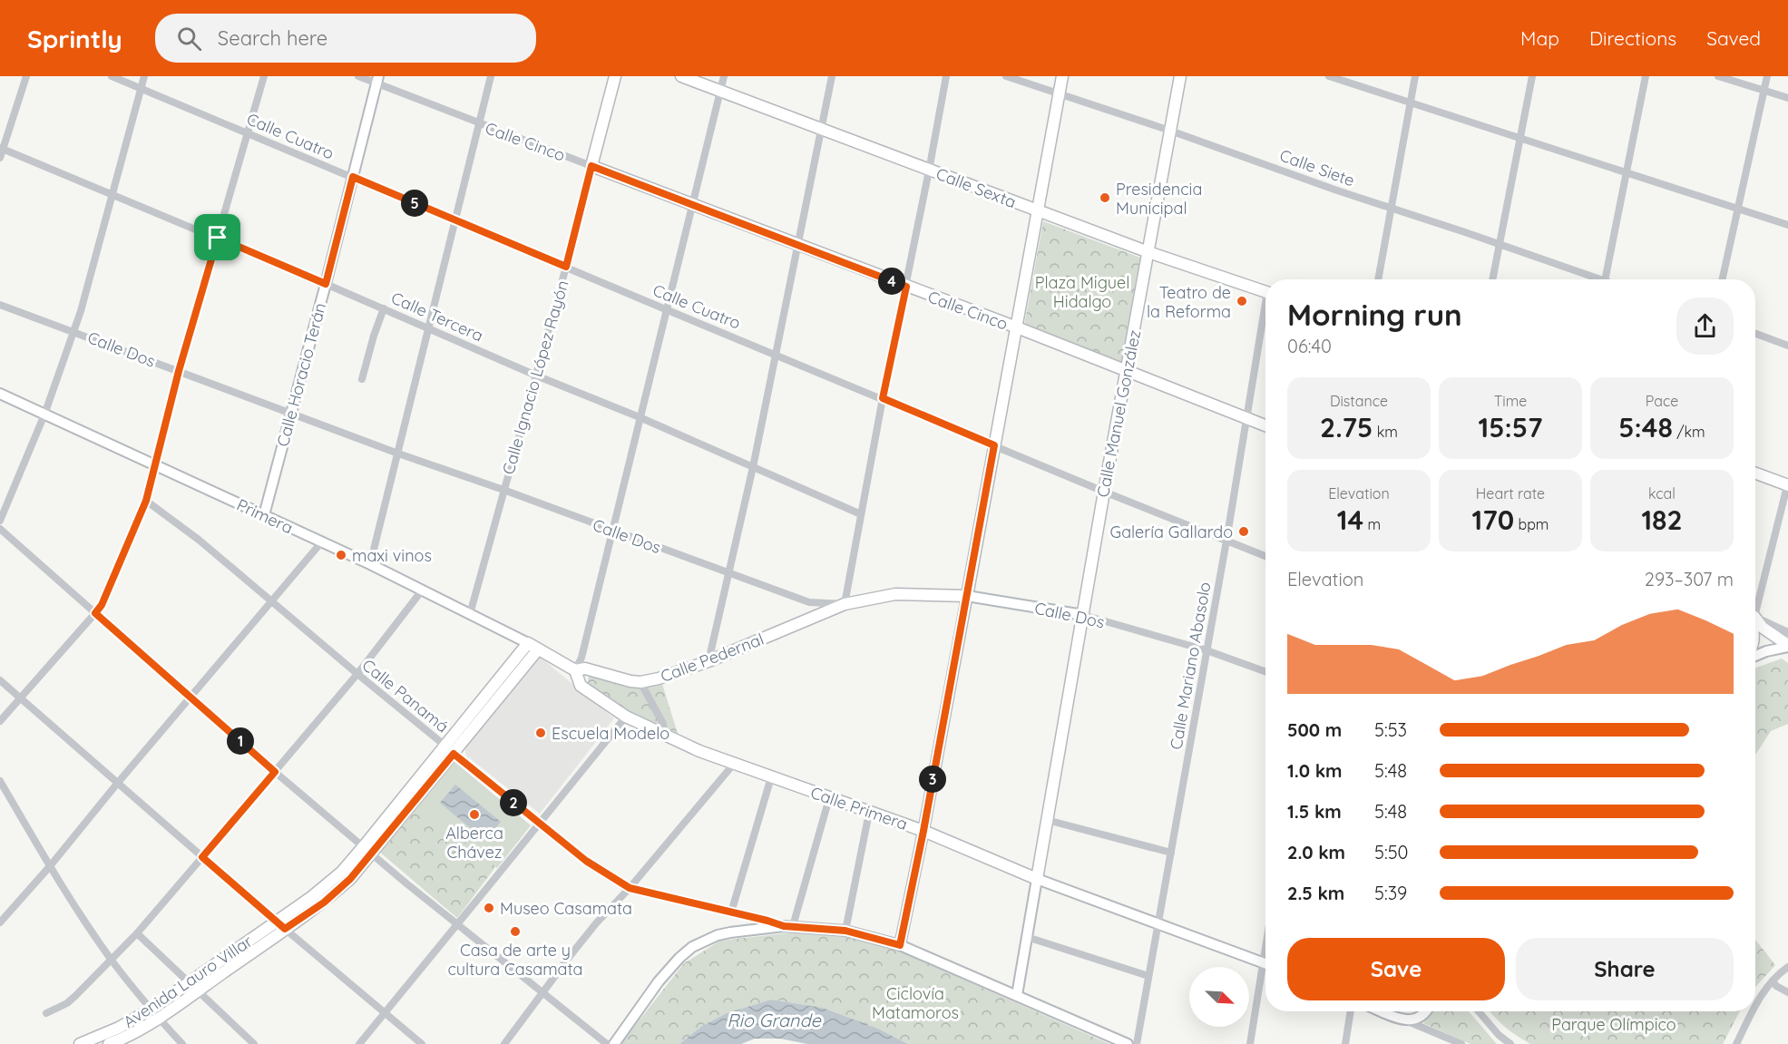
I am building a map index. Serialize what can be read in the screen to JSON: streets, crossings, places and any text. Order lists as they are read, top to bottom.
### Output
{
  "streets": {
    "main road": [
      "Calle Cinco",
      "Calle Sexta",
      "Calle Dos",
      "Calle Ignacio López Rayón",
      "Calle Manuel González",
      "Calle Pedernal",
      "Calle Primera",
      "Avenida Lauro Villar"
    ],
    "street": [
      "Calle Cuatro",
      "Calle Siete",
      "Calle Tercera",
      "Calle Horacio Terán",
      "Primera",
      "Calle Mariano Abasolo",
      "Calle Panamá"
    ]
  },
  "crossings": [
    ["Calle Cuatro", "Calle Horacio Terán"],
    ["Calle Cuatro", "Calle Ignacio López Rayón"],
    ["Calle Cuatro", "Calle Manuel González"],
    ["Calle Cuatro", "Calle Mariano Abasolo"],
    ["Calle Cinco", "Calle Horacio Terán"],
    ["Calle Cinco", "Calle Ignacio López Rayón"],
    ["Calle Cinco", "Calle Manuel González"],
    ["Calle Cinco", "Calle Mariano Abasolo"],
    ["Calle Siete", "Calle Manuel González"],
    ["Calle Sexta", "Calle Manuel González"],
    ["Calle Tercera", "Calle Horacio Terán"],
    ["Calle Tercera", "Calle Ignacio López Rayón"],
    ["Calle Dos", "Calle Horacio Terán"],
    ["Calle Dos", "Calle Ignacio López Rayón"],
    ["Calle Dos", "Calle Manuel González"],
    ["Calle Dos", "Calle Pedernal"],
    ["Calle Dos", "Calle Mariano Abasolo"],
    ["Calle Horacio Terán", "Primera"],
    ["Calle Ignacio López Rayón", "Primera"],
    ["Calle Manuel González", "Calle Primera"],
    ["Primera", "Calle Primera"],
    ["Primera", "Avenida Lauro Villar"],
    ["Calle Pedernal", "Calle Primera"],
    ["Calle Mariano Abasolo", "Calle Primera"],
    ["Calle Panamá", "Avenida Lauro Villar"],
    ["Calle Primera", "Avenida Lauro Villar"]
  ],
  "water": ["Rio Grande"],
  "parks": ["Plaza Miguel Hidalgo", "Ciclovía Matamoros", "Parque Olímpico"],
  "places": [
    "Presidencia Municipal",
    "Teatro de la Reforma",
    "Galería Gallardo",
    "maxi vinos",
    "Escuela Modelo",
    "Alberca Chávez",
    "Museo Casamata",
    "Casa de arte y cultura Casamata"
  ],
  "north": "bottom right",
  "page": {
    "header": "Sprintly",
    "search": "Search here",
    "nav": ["Map", "Directions", "Saved"],
    "pins": [
      "5",
      "4",
      "1",
      "3",
      "2"
    ],
    "heading": ["Morning run", "06:40"],
    "stats": [
      ["Distance", "2.75 km"],
      ["Time", "15:57"],
      ["Pace", "5:48 /km"],
      ["Elevation", "14 m"],
      ["Heart rate", "170 bpm"],
      ["kcal", "182"]
    ],
    "chart": ["Elevation", "293–307 m"],
    "list": [
      {
        "name": "500 m",
        "note": "5:53"
      },
      {
        "name": "1.0 km",
        "note": "5:48"
      },
      {
        "name": "1.5 km",
        "note": "5:48"
      },
      {
        "name": "2.0 km",
        "note": "5:50"
      },
      {
        "name": "2.5 km",
        "note": "5:39"
      }
    ],
    "buttons": ["Save", "Share"]
  }
}
